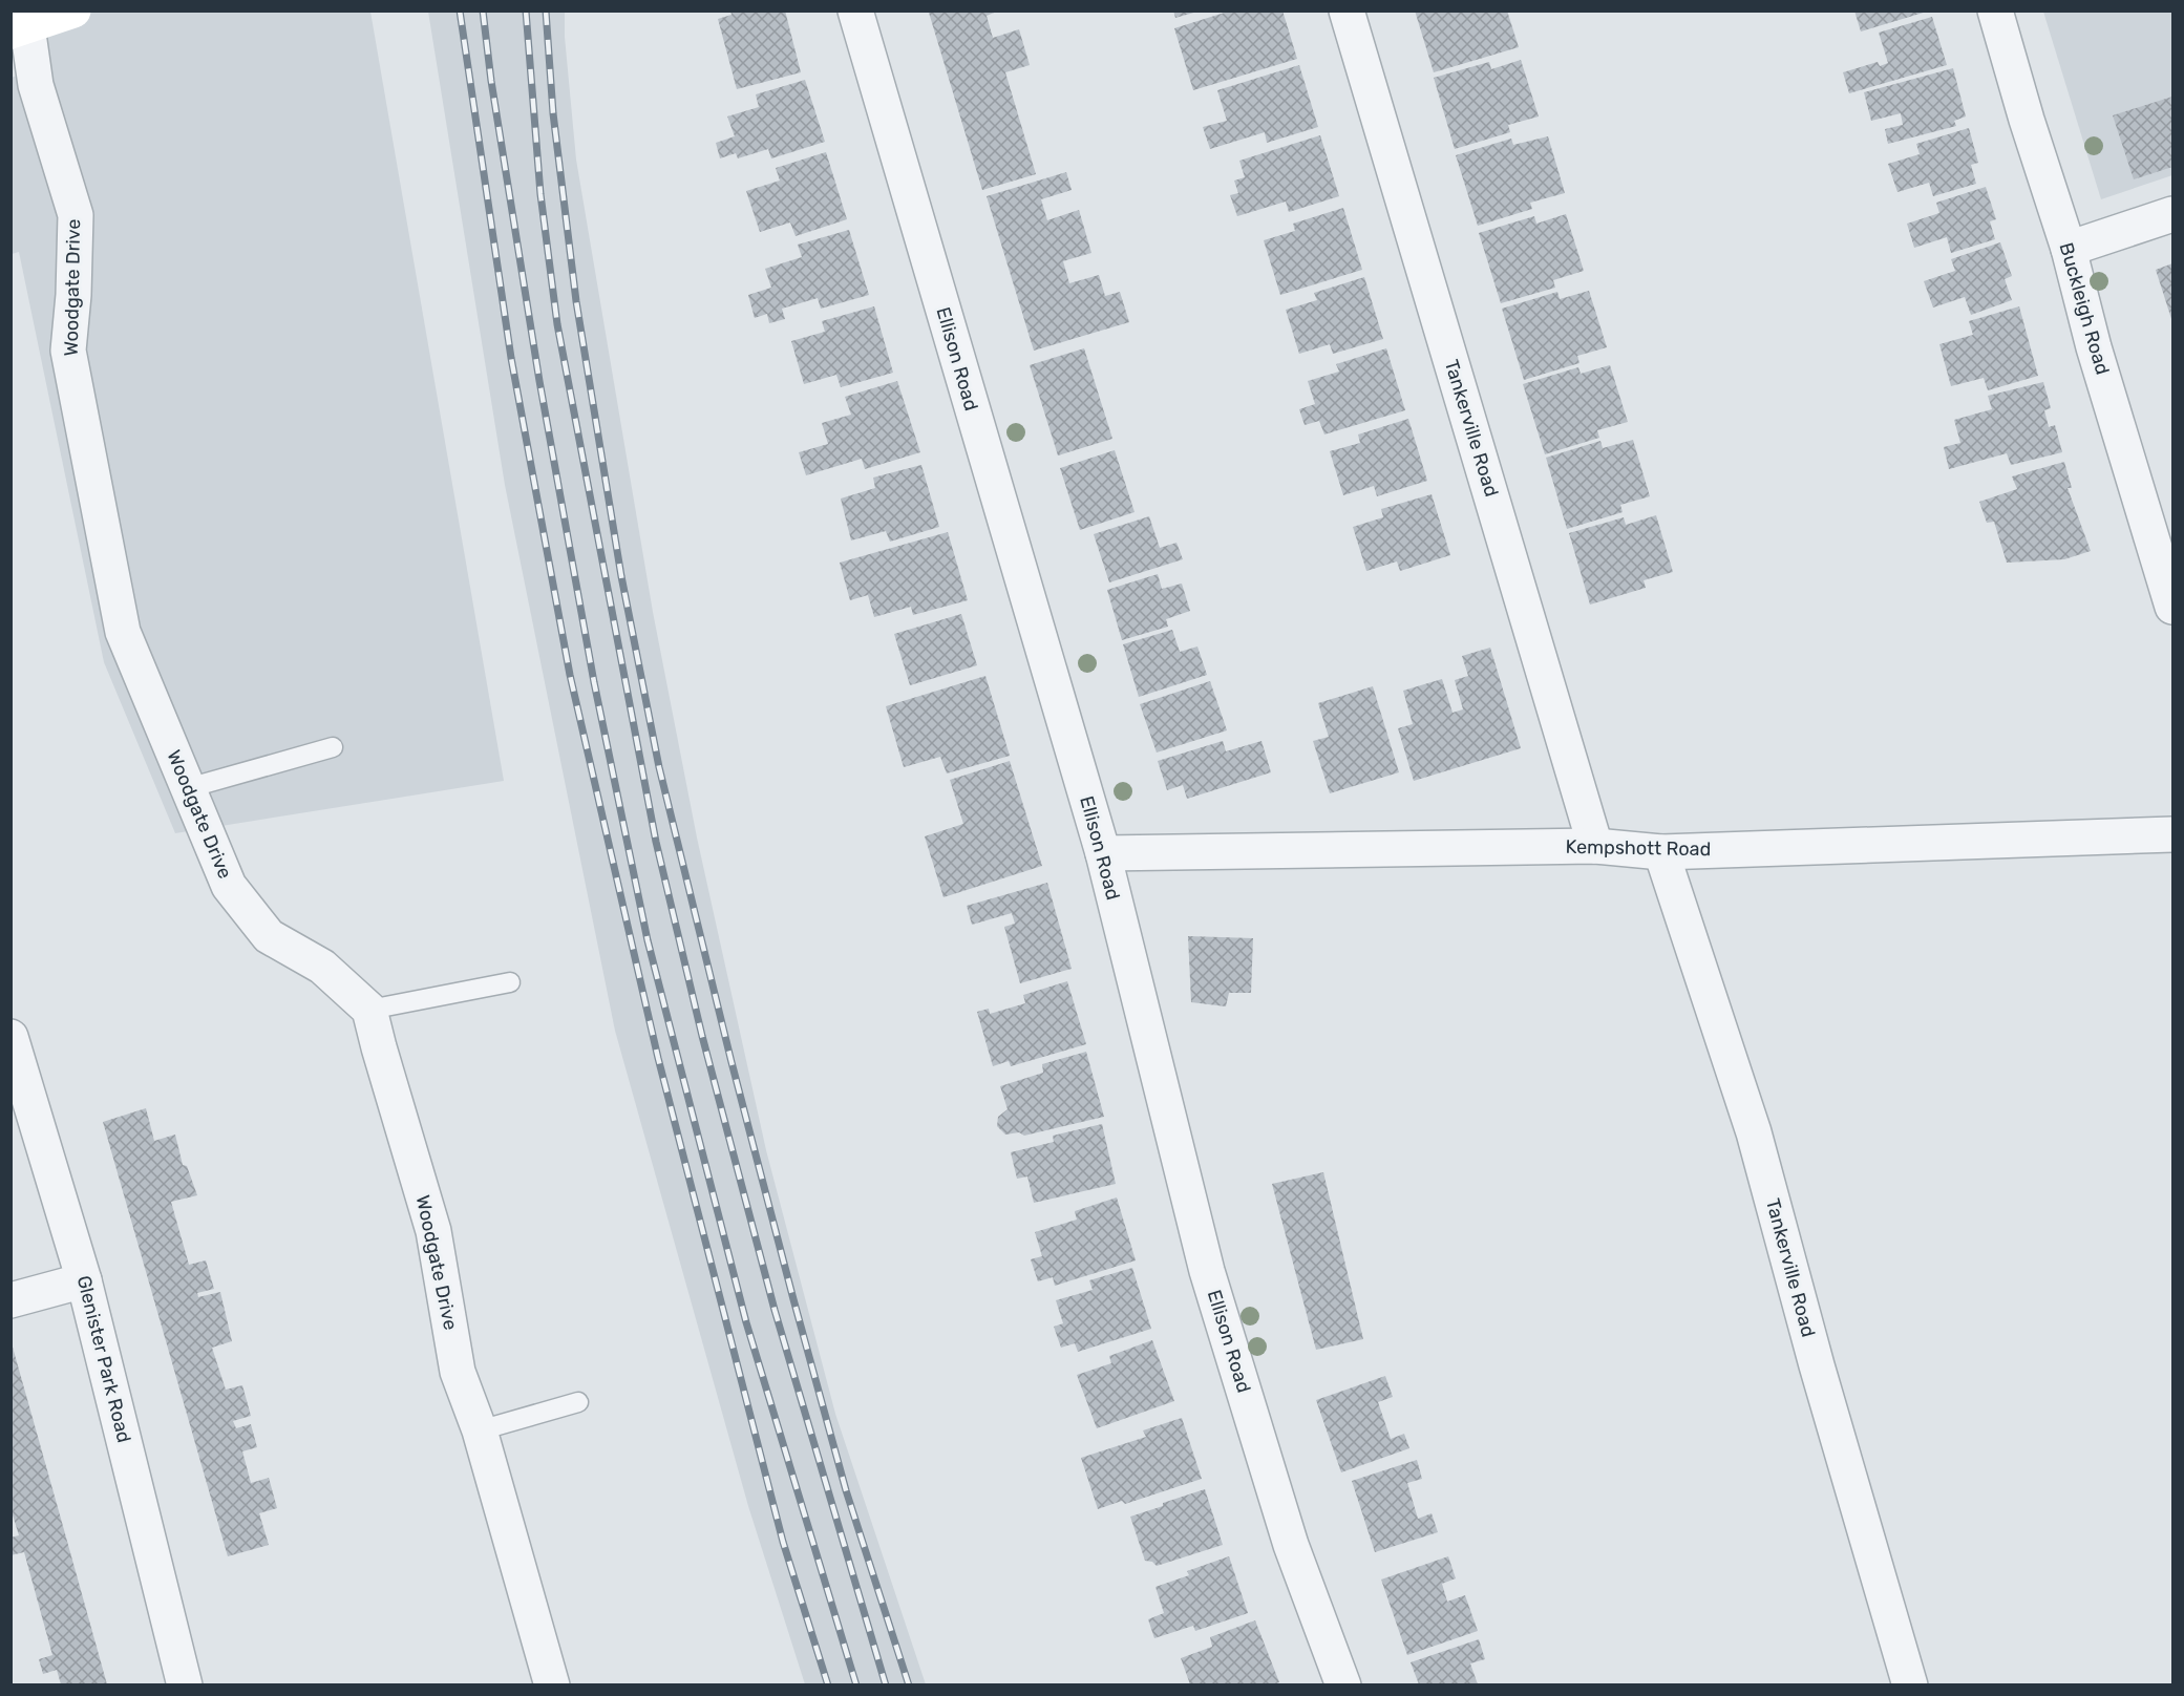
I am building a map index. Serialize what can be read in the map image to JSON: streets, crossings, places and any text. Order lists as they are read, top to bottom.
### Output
{
  "streets": {
    "street": [
      "Woodgate Drive",
      "Buckleigh Road",
      "Ellison Road",
      "Tankerville Road",
      "Kempshott Road",
      "Glenister Park Road"
    ]
  },
  "crossings": [
    ["Ellison Road", "Kempshott Road"],
    ["Tankerville Road", "Kempshott Road"]
  ]
}
